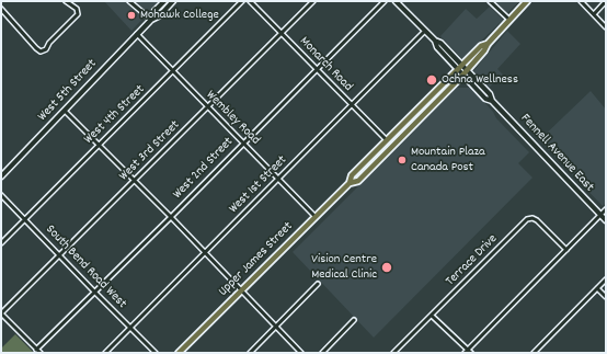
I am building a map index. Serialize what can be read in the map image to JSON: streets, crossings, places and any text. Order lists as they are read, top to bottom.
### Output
{
  "streets": {
    "main road": ["West 5th Street", "Fennell Avenue East", "Upper James Street"],
    "street": [
      "Monarch Road",
      "West 4th Street",
      "Wembley Road",
      "West 3rd Street",
      "West 2nd Street",
      "West 1st Street",
      "Terrace Drive",
      "South Bend Road West"
    ]
  },
  "crossings": [
    ["Monarch Road", "West 3rd Street"],
    ["Monarch Road", "West 2nd Street"],
    ["Monarch Road", "West 1st Street"],
    ["Monarch Road", "Upper James Street"],
    ["West 5th Street", "Wembley Road"],
    ["West 4th Street", "Wembley Road"],
    ["West 4th Street", "South Bend Road West"],
    ["Wembley Road", "West 3rd Street"],
    ["Wembley Road", "West 2nd Street"],
    ["Wembley Road", "West 1st Street"],
    ["Wembley Road", "Upper James Street"],
    ["West 3rd Street", "South Bend Road West"],
    ["Fennell Avenue East", "West 1st Street"],
    ["Fennell Avenue East", "Upper James Street"],
    ["West 2nd Street", "South Bend Road West"],
    ["West 1st Street", "South Bend Road West"]
  ],
  "places": [
    "Mohawk College",
    "Ochna Wellness",
    "Mountain Plaza Canada Post",
    "Vision Centre Medical Clinic"
  ]
}
